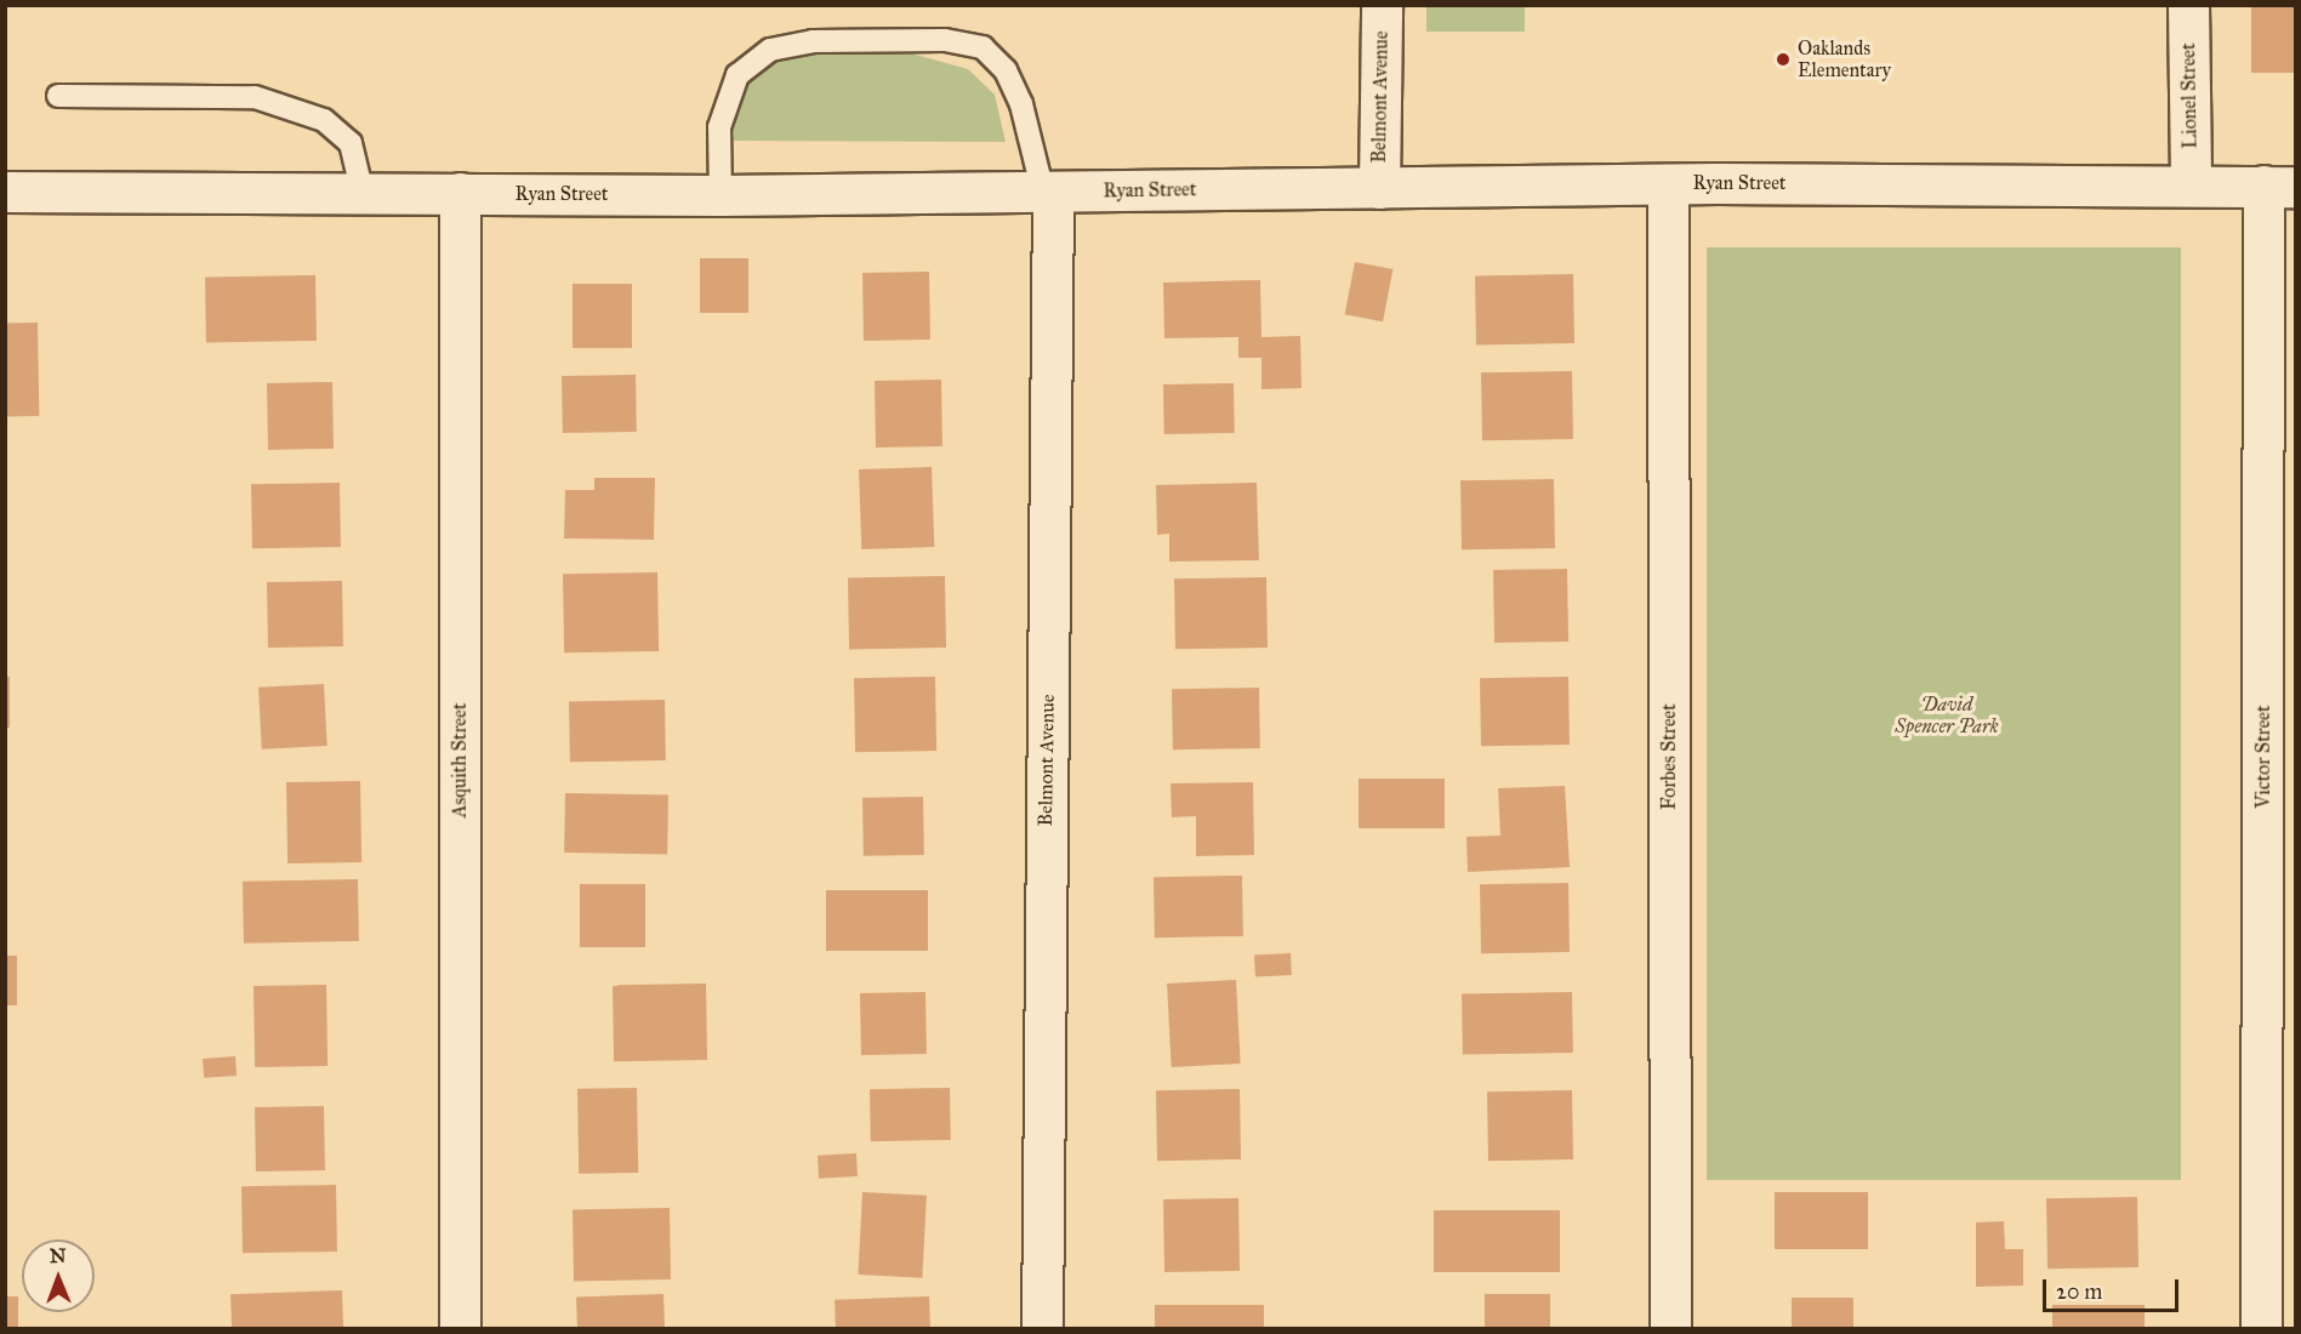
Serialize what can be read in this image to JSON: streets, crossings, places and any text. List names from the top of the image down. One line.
{"streets":{"street":["Lionel Street","Belmont Avenue","Ryan Street","Forbes Street","Victor Street","Asquith Street"]},"crossings":[["Lionel Street","Ryan Street"],["Belmont Avenue","Ryan Street"],["Ryan Street","Forbes Street"],["Ryan Street","Victor Street"],["Ryan Street","Asquith Street"]],"parks":["David Spencer Park"],"places":["Oaklands Elementary"],"scale_bar":"20 m","north":"top"}
